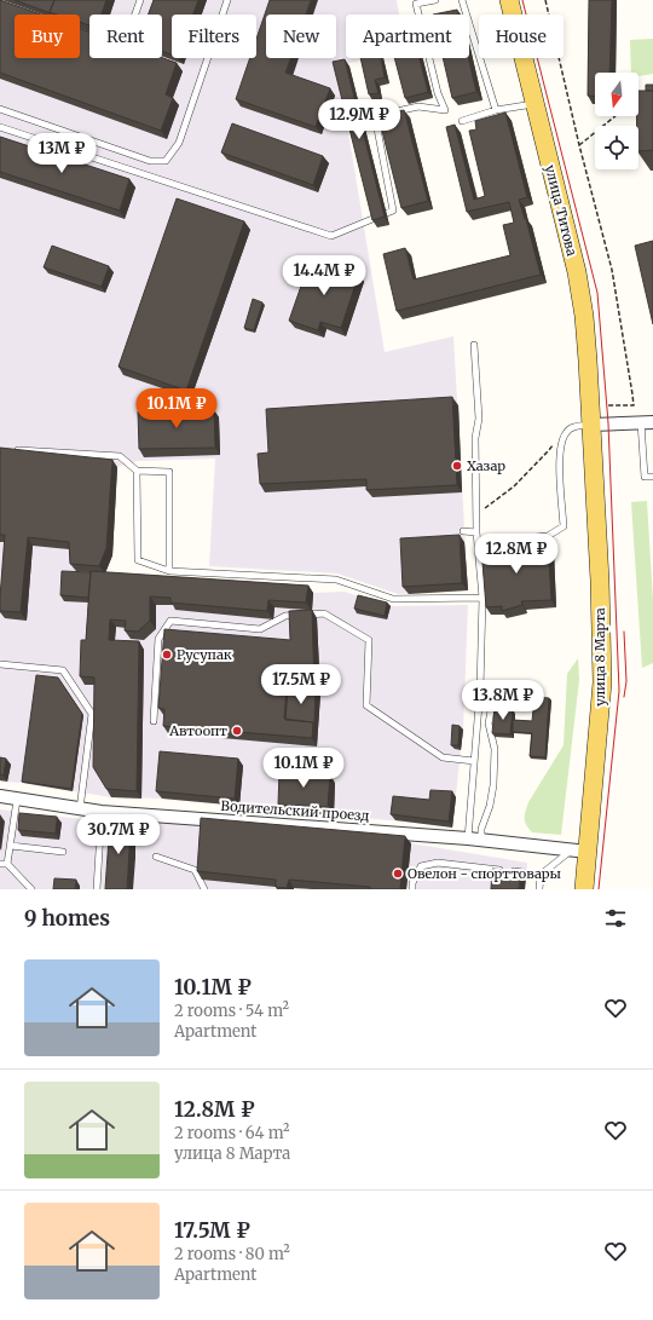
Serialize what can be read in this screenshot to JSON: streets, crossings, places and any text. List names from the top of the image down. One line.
{"streets":{"main road":["улица Титова","улица 8 Марта"],"street":["Водительский проезд"]},"crossings":[["улица Титова","улица 8 Марта"],["улица 8 Марта","Водительский проезд"]],"places":["Хазар","Русупак","Автоопт","Овелон - спорттовары"],"north":"bottom","page":{"chip":["Buy","Rent","Filters","New","Apartment","House"],"price":["12.9M ₽","13M ₽","14.4M ₽","10.1M ₽","12.8M ₽","17.5M ₽","13.8M ₽","10.1M ₽","30.7M ₽"],"heading":"9 homes","list":[{"name":"10.1M ₽","note":"2 rooms · 54 m² · Apartment"},{"name":"12.8M ₽","note":"2 rooms · 64 m² · улица 8 Марта"},{"name":"17.5M ₽","note":"2 rooms · 80 m² · Apartment"}]}}
